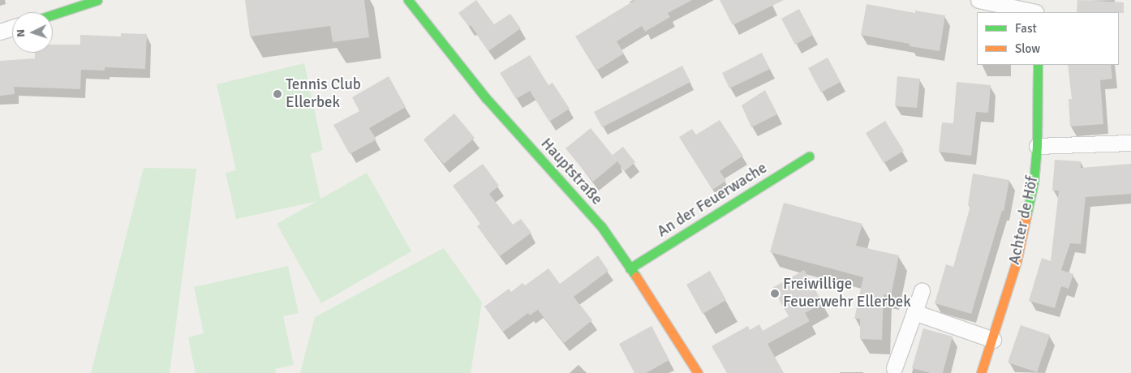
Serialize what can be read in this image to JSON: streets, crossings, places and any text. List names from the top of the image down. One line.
{"streets":{"street":["Hauptstraße","An der Feuerwache","Achter de Höf"]},"crossings":[["Hauptstraße","An der Feuerwache"]],"places":["Tennis Club Ellerbek","Freiwillige Feuerwehr Ellerbek"],"legend":["Fast","Slow"],"north":"left"}
